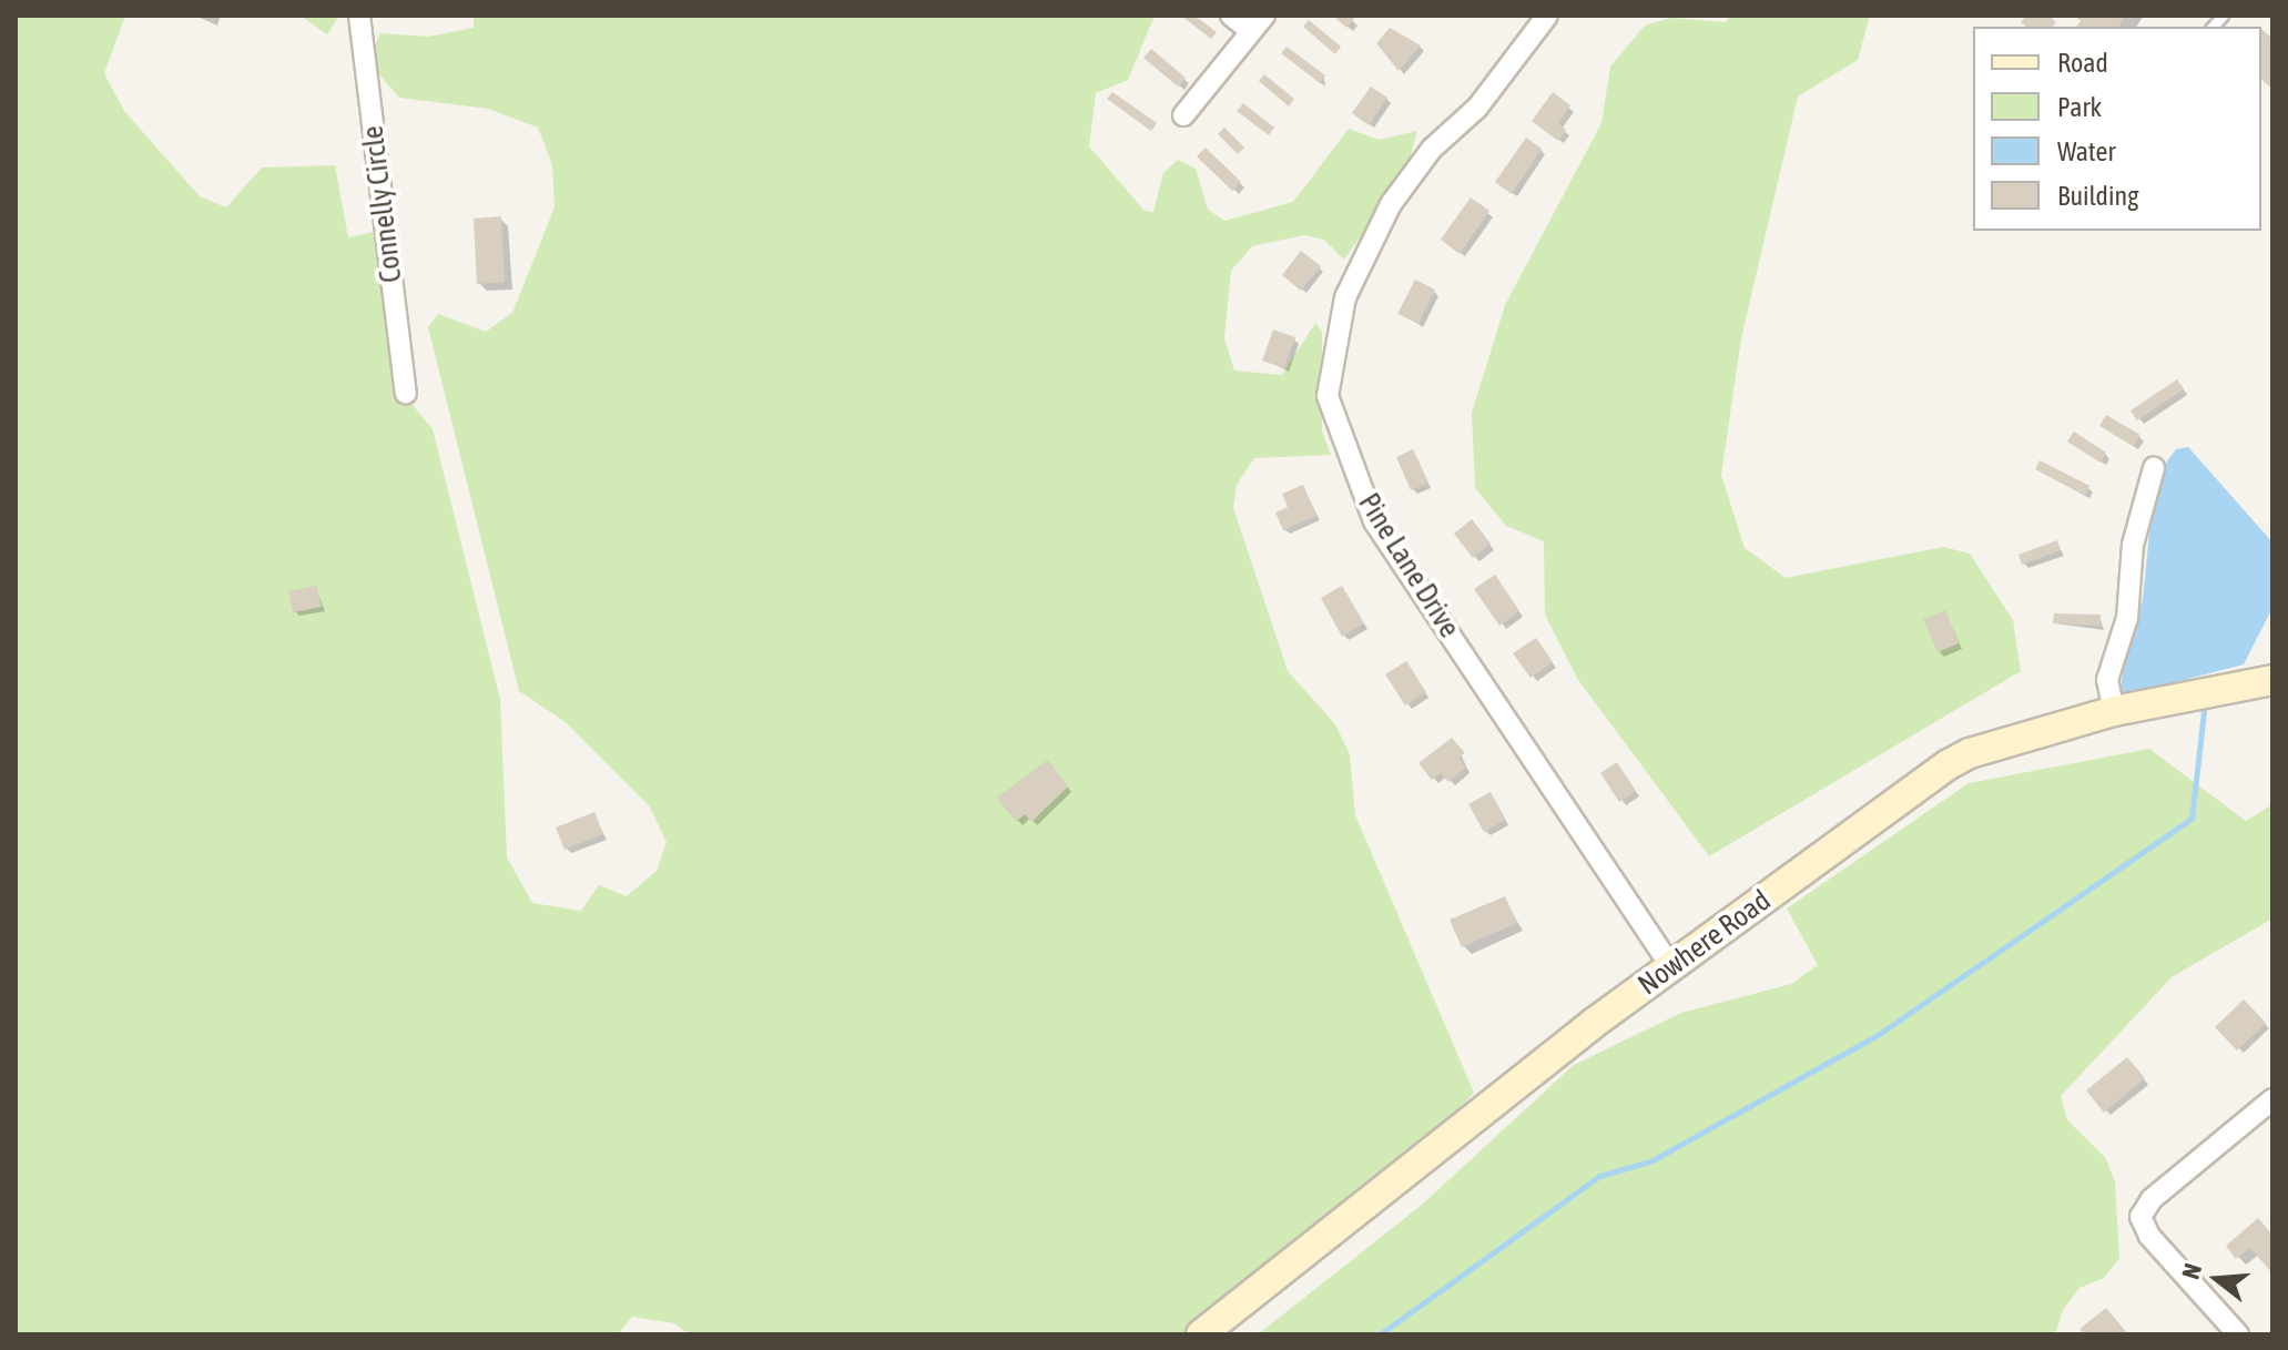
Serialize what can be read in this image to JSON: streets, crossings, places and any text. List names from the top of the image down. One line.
{"streets":{"street":["Connelly Circle","Pine Lane Drive","Nowhere Road"]},"crossings":[["Pine Lane Drive","Nowhere Road"]],"legend":["Road","Park","Water","Building"],"north":"left"}
